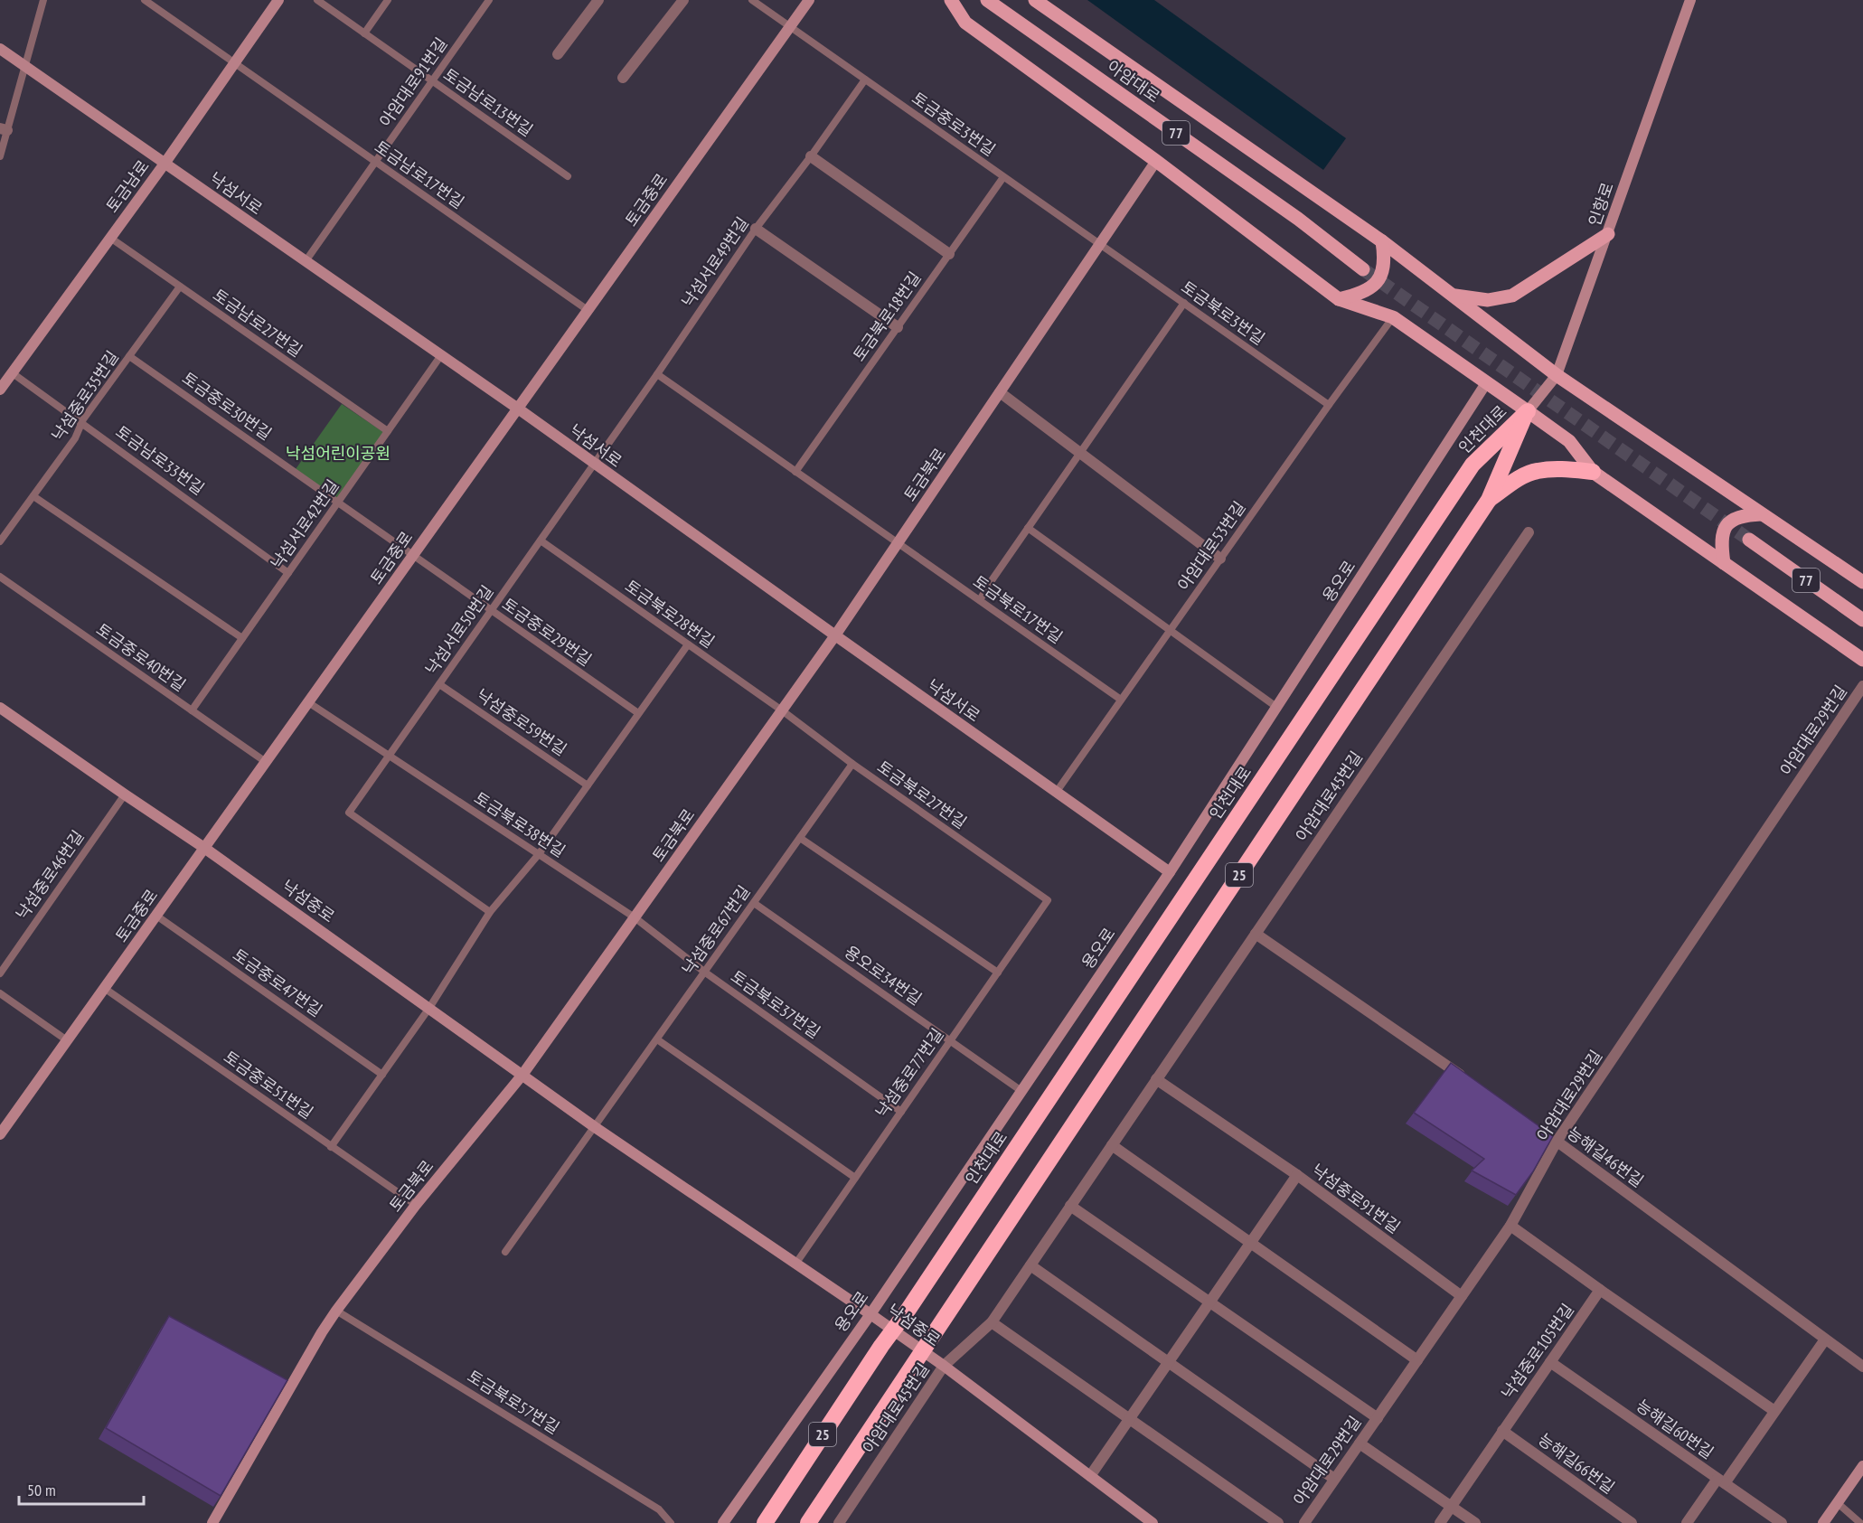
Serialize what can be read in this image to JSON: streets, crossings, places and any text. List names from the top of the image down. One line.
{"streets":{"highway":["인천대로","25"],"main road":["아암대로","77"],"street":["토금남로","낙섬서로","토금중로","인항로","토금북로","용오로","아암대로29번길","아암대로45번길","낙섬중로","능해길46번길","낙섬중로91번길","낙섬중로105번길","능해길60번길","능해길66번길"],"lane":["아암대로91번길","토금남로13번길","토금중로3번길","토금남로17번길","낙섬서로49번길","토금북로3번길","토금북로18번길","토금남로27번길","낙섬중로35번길","토금중로30번길","토금남로33번길","낙섬서로42번길","아암대로53번길","토금북로17번길","토금북로28번길","낙섬서로50번길","토금중로29번길","토금중로40번길","낙섬중로59번길","토금북로27번길","토금북로38번길","낙섬중로46번길","낙섬중로67번길","용오로34번길","토금중로47번길","토금북로37번길","낙섬중로77번길","토금중로51번길","토금북로57번길"]},"crossings":[["아암대로91번길","토금남로13번길"],["아암대로91번길","토금남로17번길"],["아암대로91번길","낙섬서로"],["토금중로3번길","토금중로"],["토금중로3번길","낙섬서로49번길"],["토금중로3번길","토금북로3번길"],["토금중로3번길","토금북로18번길"],["토금중로3번길","토금북로"],["토금남로17번길","토금남로"],["토금남로17번길","토금중로"],["토금남로","낙섬서로"],["토금남로","토금남로27번길"],["토금남로","토금남로33번길"],["낙섬서로","토금중로"],["낙섬서로","낙섬서로49번길"],["낙섬서로","토금북로"],["낙섬서로","낙섬서로42번길"],["낙섬서로","아암대로53번길"],["낙섬서로","용오로"],["낙섬서로","낙섬서로50번길"],["토금중로","토금중로30번길"],["토금중로","토금중로29번길"],["토금중로","토금중로40번길"],["토금중로","토금북로38번길"],["토금중로","낙섬중로"],["토금중로","토금중로47번길"],["토금중로","토금중로51번길"],["인항로","인천대로"],["낙섬서로49번길","낙섬서로50번길"],["토금북로3번길","토금북로"],["토금북로3번길","아암대로53번길"],["토금남로27번길","낙섬중로35번길"],["토금남로27번길","낙섬서로42번길"],["낙섬중로35번길","토금중로30번길"],["낙섬중로35번길","토금남로33번길"],["토금중로30번길","낙섬서로42번길"],["토금중로30번길","토금중로29번길"],["토금남로33번길","낙섬서로42번길"],["토금북로","토금북로17번길"],["토금북로","토금북로28번길"],["토금북로","토금북로27번길"],["토금북로","토금북로38번길"],["토금북로","낙섬중로"],["토금북로","토금북로37번길"],["토금북로","토금중로51번길"],["토금북로","토금북로57번길"],["낙섬서로42번길","토금중로40번길"],["아암대로53번길","토금북로17번길"],["용오로","낙섬중로"],["용오로","용오로34번길"],["토금북로28번길","낙섬서로50번길"],["토금북로28번길","토금북로27번길"],["낙섬서로50번길","토금중로29번길"],["낙섬서로50번길","낙섬중로59번길"],["낙섬서로50번길","토금북로38번길"],["아암대로29번길","능해길46번길"],["아암대로29번길","낙섬중로91번길"],["토금북로27번길","낙섬중로67번길"],["토금북로27번길","낙섬중로77번길"],["아암대로45번길","낙섬중로"],["토금북로38번길","토금북로37번길"],["낙섬중로46번길","낙섬중로"],["낙섬중로","낙섬중로67번길"],["낙섬중로","낙섬중로77번길"],["낙섬중로","낙섬중로91번길"],["낙섬중로67번길","용오로34번길"],["낙섬중로67번길","토금북로37번길"],["용오로34번길","낙섬중로77번길"],["토금북로37번길","낙섬중로77번길"],["낙섬중로105번길","능해길60번길"],["낙섬중로105번길","능해길66번길"]],"parks":["낙섬어린이공원"],"scale_bar":"50 m"}
